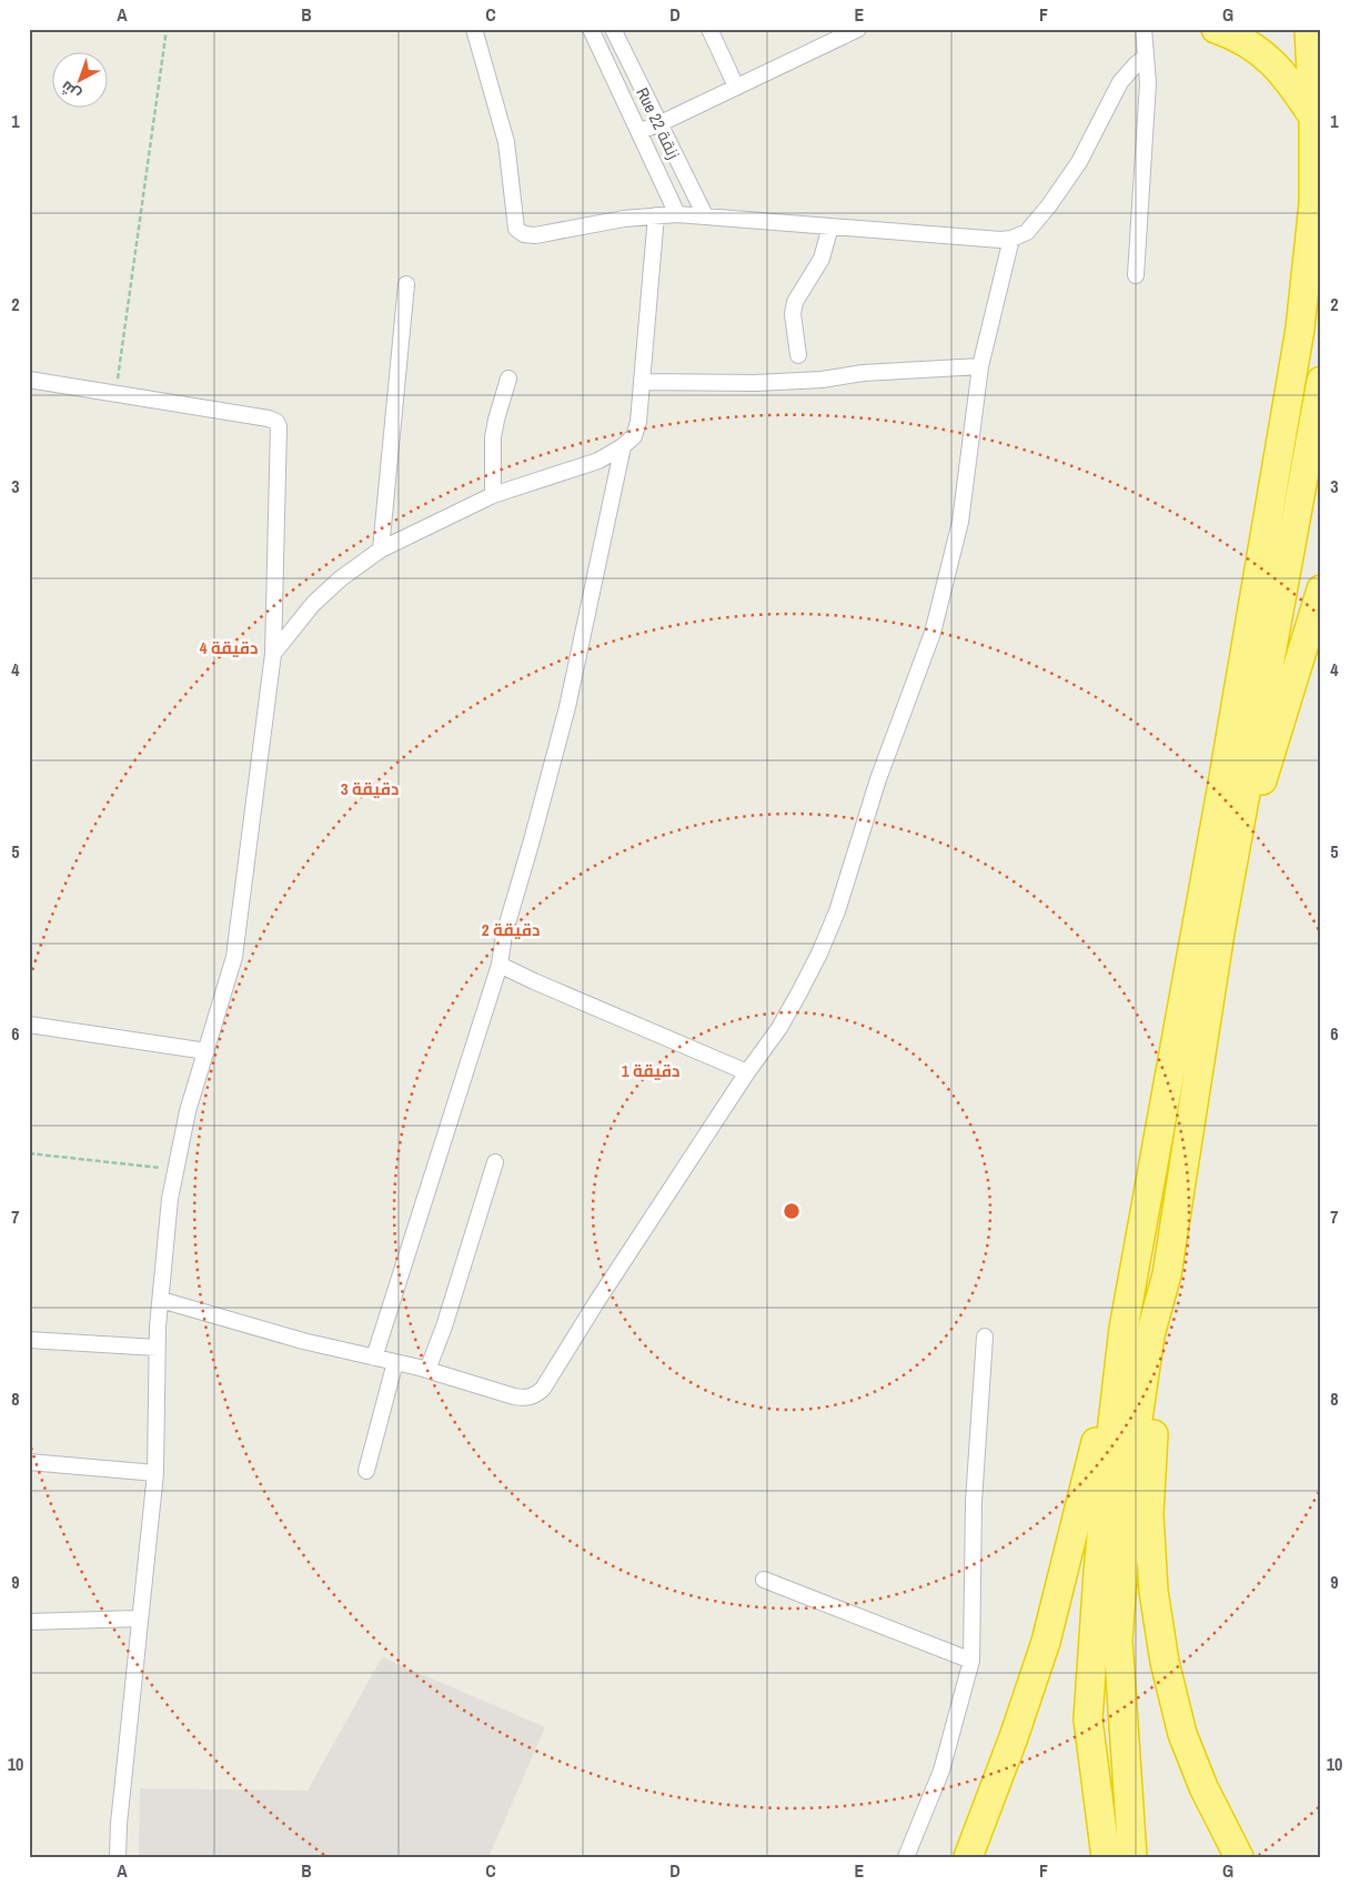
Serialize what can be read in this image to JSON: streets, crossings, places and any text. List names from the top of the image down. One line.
{"streets":{"street":["Rue 22 زنقة"]},"north":"bottom left","grid":{"columns":["A","B","C","D","E","F","G"],"rows":["1","2","3","4","5","6","7","8","9","10"]},"rings":["4 دقيقة","3 دقيقة","2 دقيقة","1 دقيقة"]}
